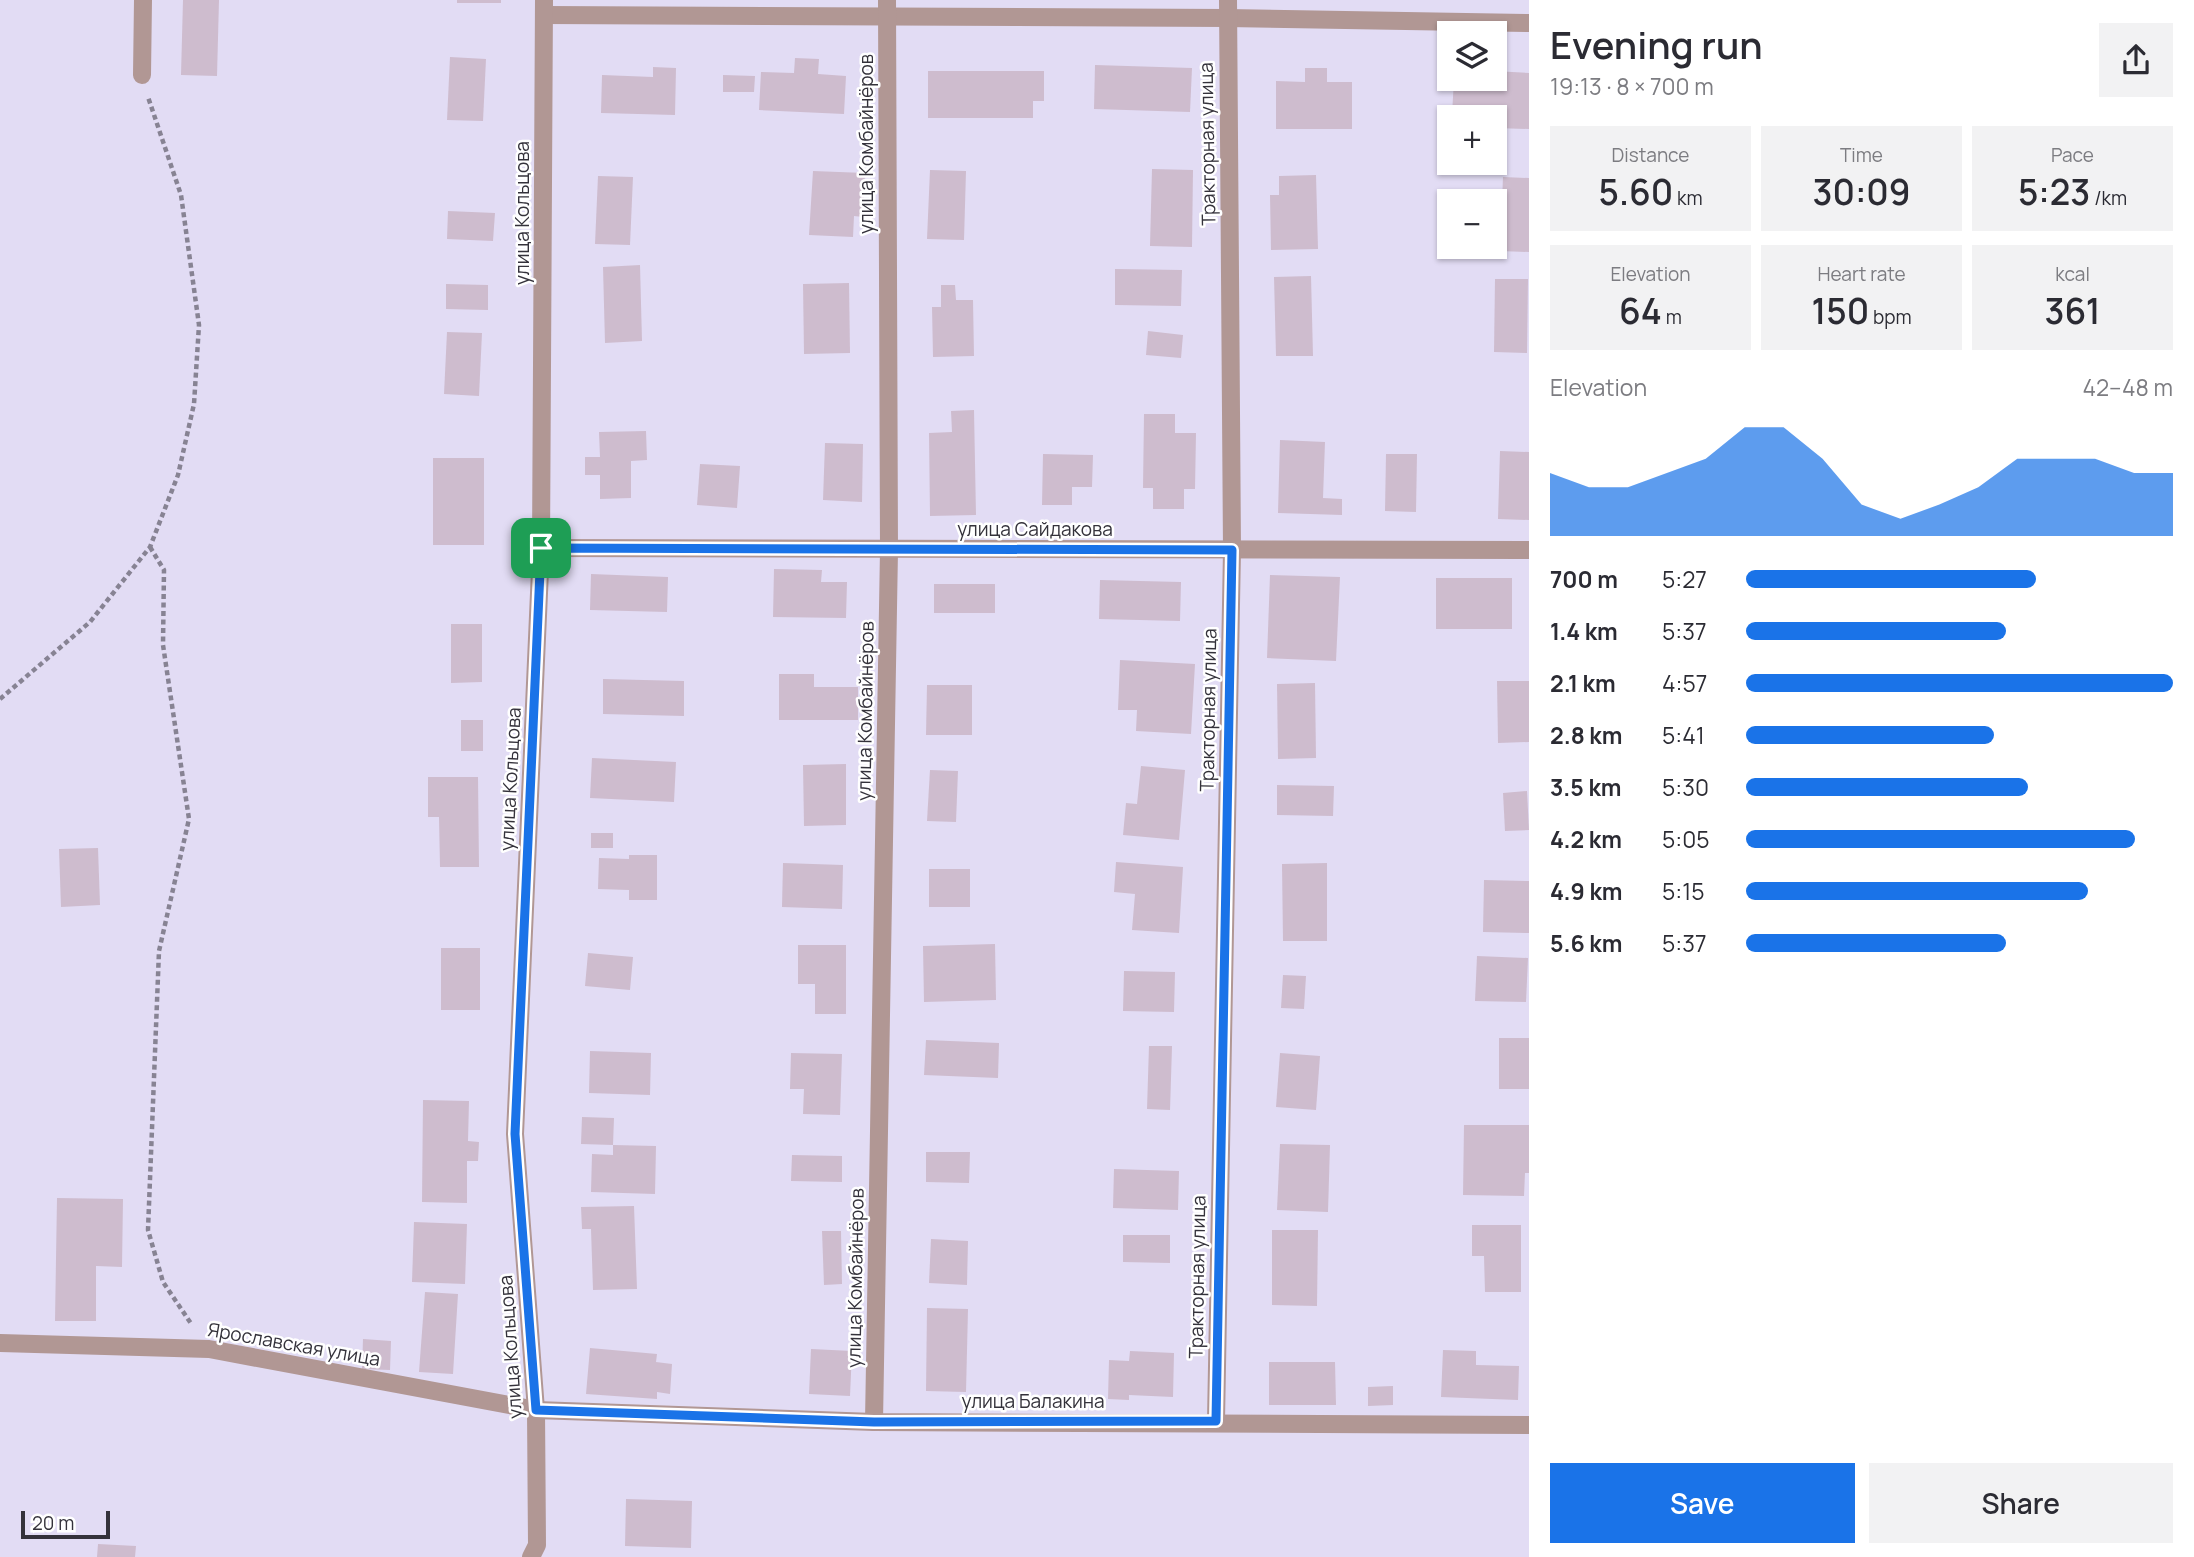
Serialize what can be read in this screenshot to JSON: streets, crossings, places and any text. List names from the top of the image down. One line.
{"streets":{"street":["улица Комбайнёров","Тракторная улица","улица Кольцова","улица Сайдакова","Ярославская улица","улица Балакина"]},"crossings":[["улица Комбайнёров","улица Сайдакова"],["улица Комбайнёров","улица Балакина"],["Тракторная улица","улица Сайдакова"],["Тракторная улица","улица Балакина"],["улица Кольцова","улица Сайдакова"],["улица Кольцова","Ярославская улица"],["улица Кольцова","улица Балакина"],["Ярославская улица","улица Балакина"]],"scale_bar":"20 m","page":{"heading":["Evening run","19:13 · 8 × 700 m"],"map_buttons":["+","−"],"stats":[["Distance","5.60 km"],["Time","30:09"],["Pace","5:23 /km"],["Elevation","64 m"],["Heart rate","150 bpm"],["kcal","361"]],"chart":["Elevation","42–48 m"],"list":[{"name":"700 m","note":"5:27"},{"name":"1.4 km","note":"5:37"},{"name":"2.1 km","note":"4:57"},{"name":"2.8 km","note":"5:41"},{"name":"3.5 km","note":"5:30"},{"name":"4.2 km","note":"5:05"},{"name":"4.9 km","note":"5:15"},{"name":"5.6 km","note":"5:37"}],"buttons":["Save","Share"],"scale":"20 m"}}
